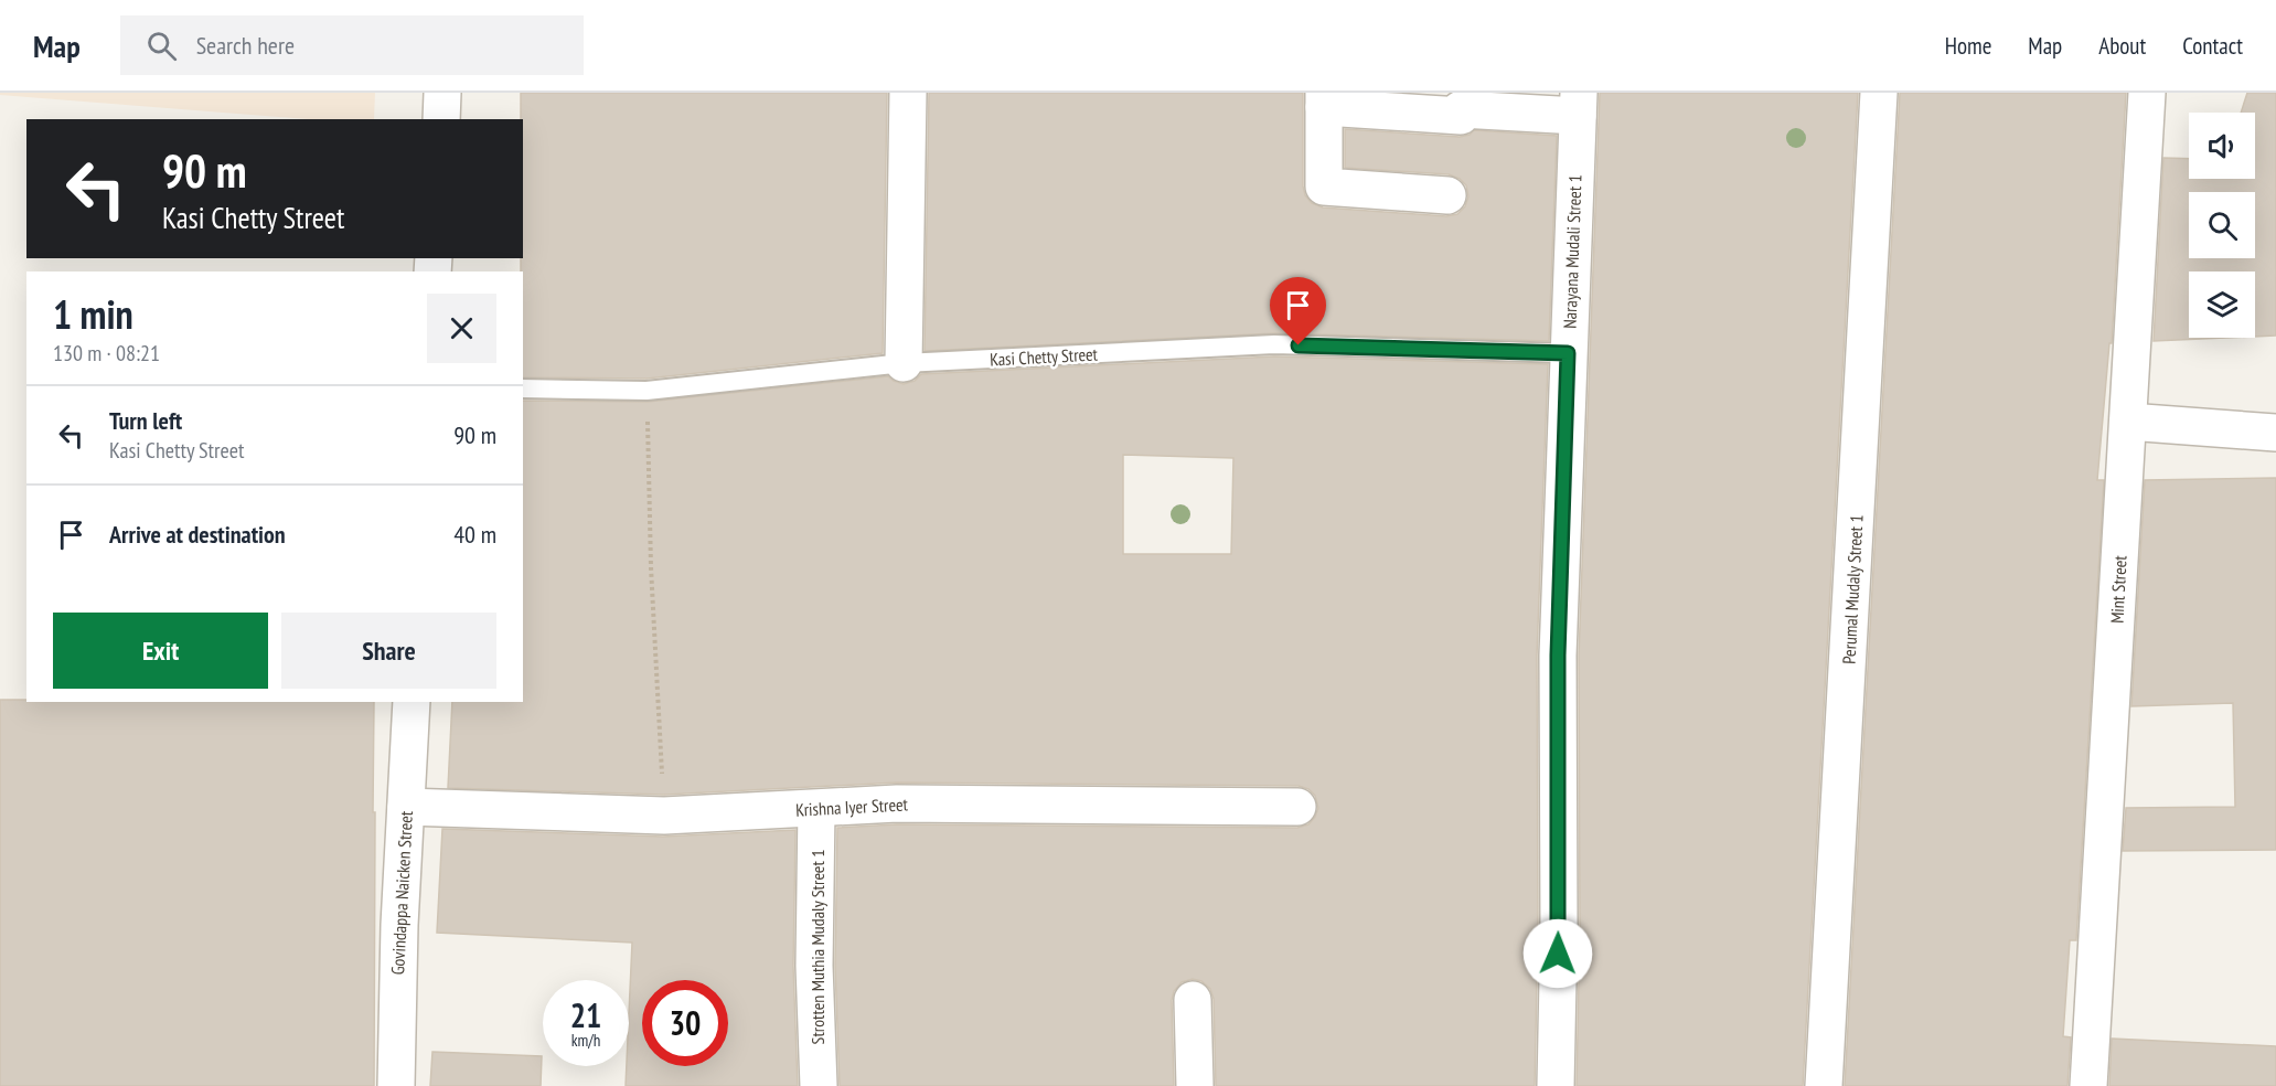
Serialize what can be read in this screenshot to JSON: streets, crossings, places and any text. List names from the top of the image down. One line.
{"streets":{"street":["Narayana Mudali Street 1","Perumal Mudaly Street 1","Mint Street","Krishna Iyer Street","Govindappa Naicken Street","Strotten Muthia Mudaly Street 1"],"lane":["Kasi Chetty Street"]},"crossings":[["Narayana Mudali Street 1","Kasi Chetty Street"],["Krishna Iyer Street","Govindappa Naicken Street"],["Krishna Iyer Street","Strotten Muthia Mudaly Street 1"]],"page":{"header":"Map","search":"Search here","nav":["Home","Map","About","Contact"],"turn":["90 m","Kasi Chetty Street"],"heading":["1 min","130 m · 08:21"],"list":[{"name":"Turn left","note":"Kasi Chetty Street","value":"90 m"},{"name":"Arrive at destination","value":"40 m"}],"buttons":["Exit","Share"],"speed":"21 km/h","limit":"30"}}
